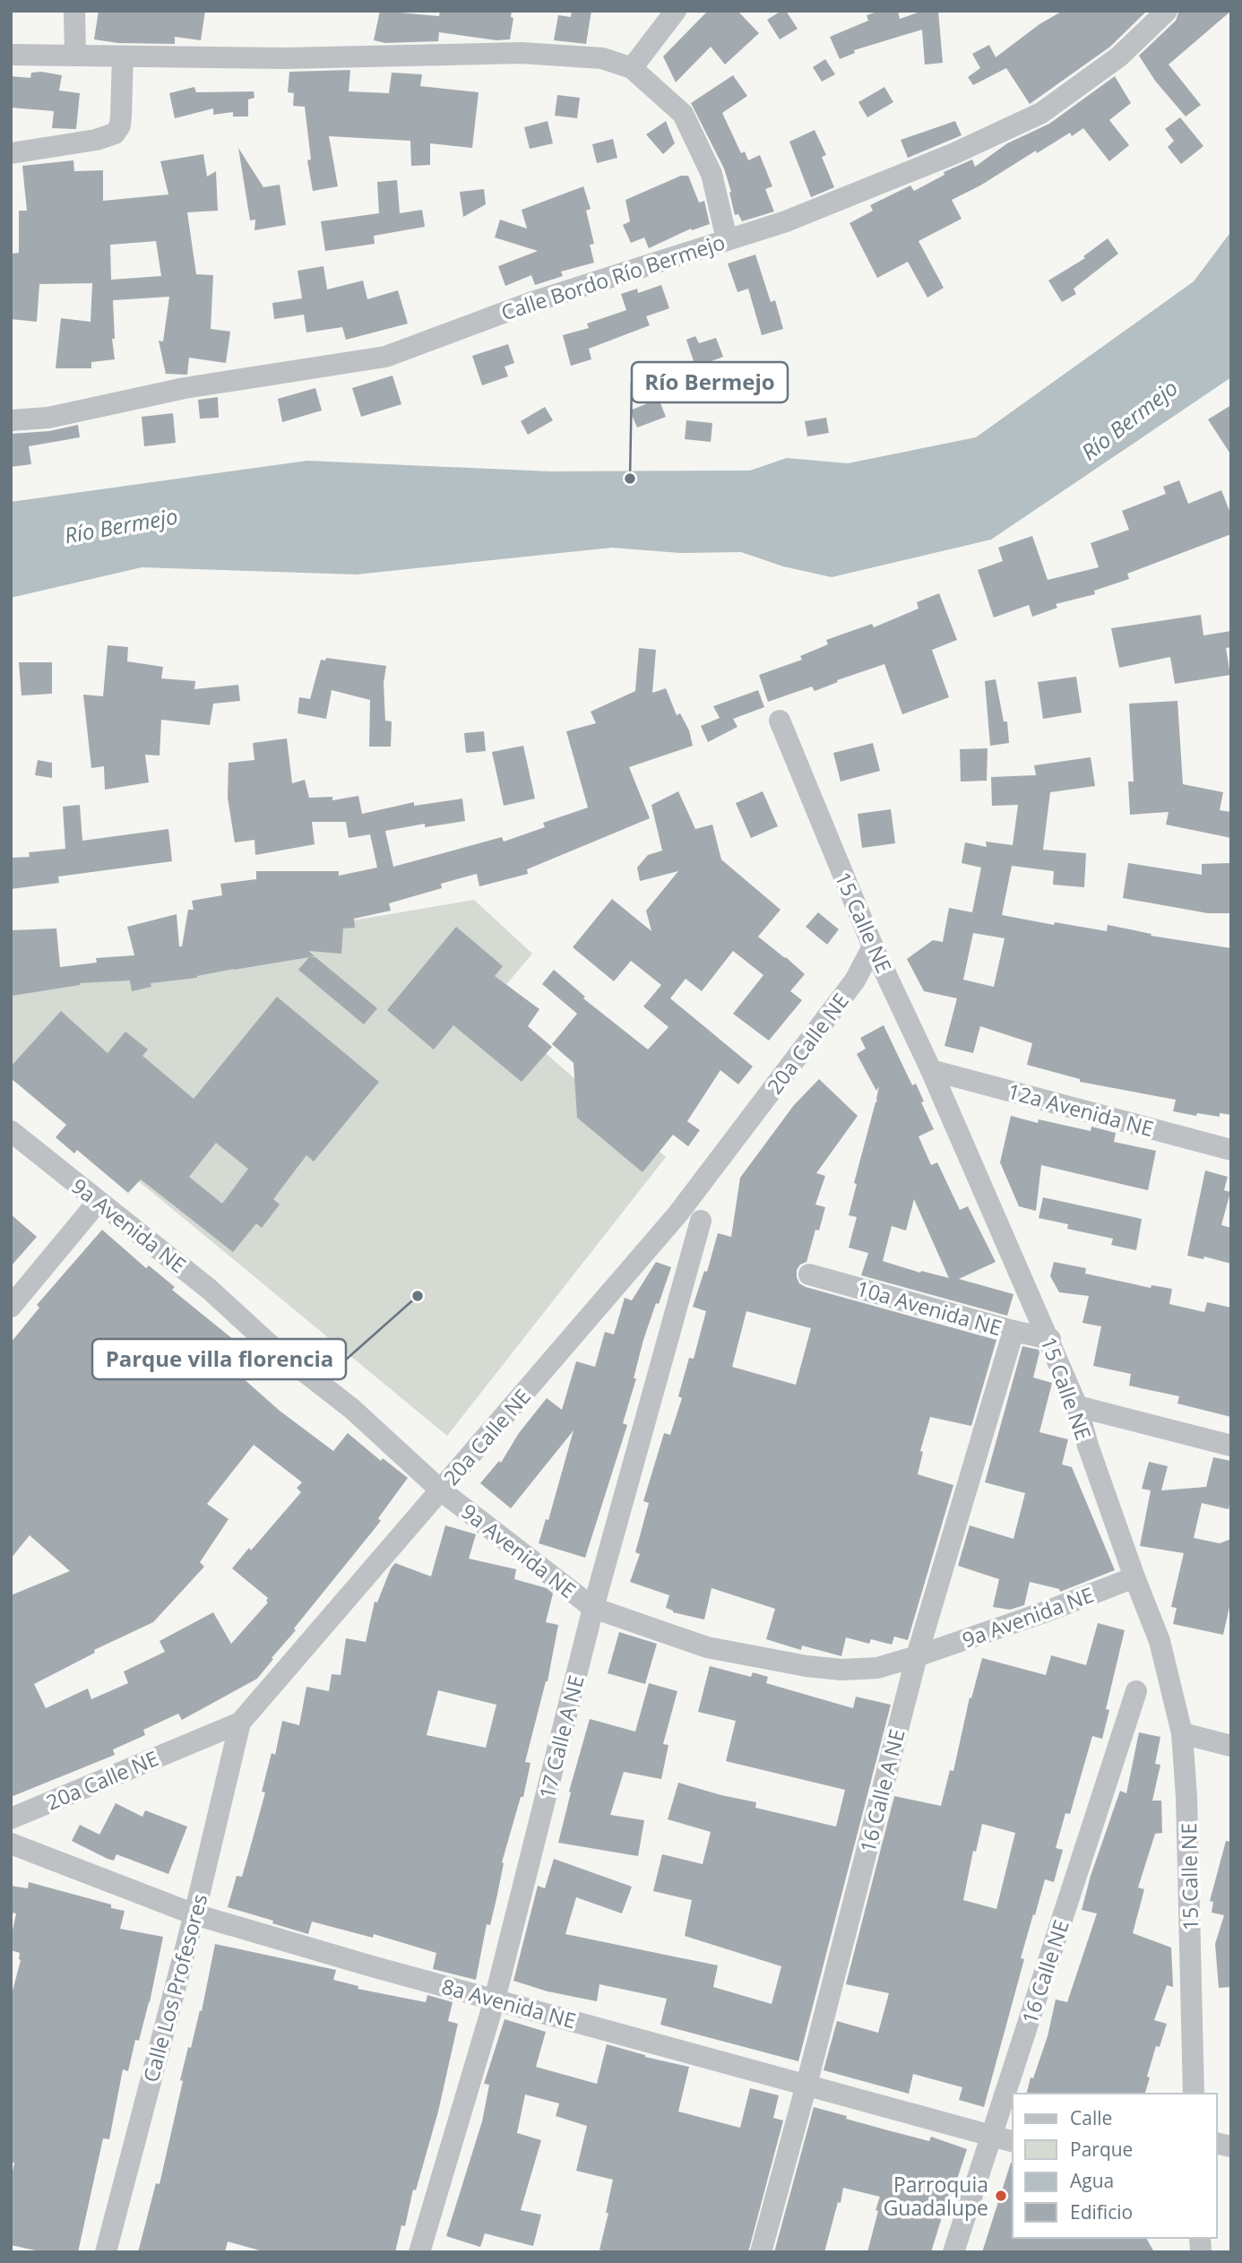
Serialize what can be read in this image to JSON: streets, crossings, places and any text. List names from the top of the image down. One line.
{"streets":{"street":["Calle Bordo Río Bermejo","15 Calle NE","20a Calle NE","12a Avenida NE","9a Avenida NE","10a Avenida NE","17 Calle A NE","16 Calle A NE","16 Calle NE","Calle Los Profesores","8a Avenida NE"]},"crossings":[["15 Calle NE","20a Calle NE"],["15 Calle NE","12a Avenida NE"],["15 Calle NE","9a Avenida NE"],["15 Calle NE","10a Avenida NE"],["20a Calle NE","9a Avenida NE"],["20a Calle NE","Calle Los Profesores"],["9a Avenida NE","17 Calle A NE"],["9a Avenida NE","16 Calle A NE"],["10a Avenida NE","16 Calle A NE"],["17 Calle A NE","8a Avenida NE"],["16 Calle A NE","8a Avenida NE"],["16 Calle NE","8a Avenida NE"],["Calle Los Profesores","8a Avenida NE"]],"water":["Río Bermejo"],"places":["Río Bermejo","Parque villa florencia","Parroquia Guadalupe"],"legend":["Calle","Parque","Agua","Edificio"]}
